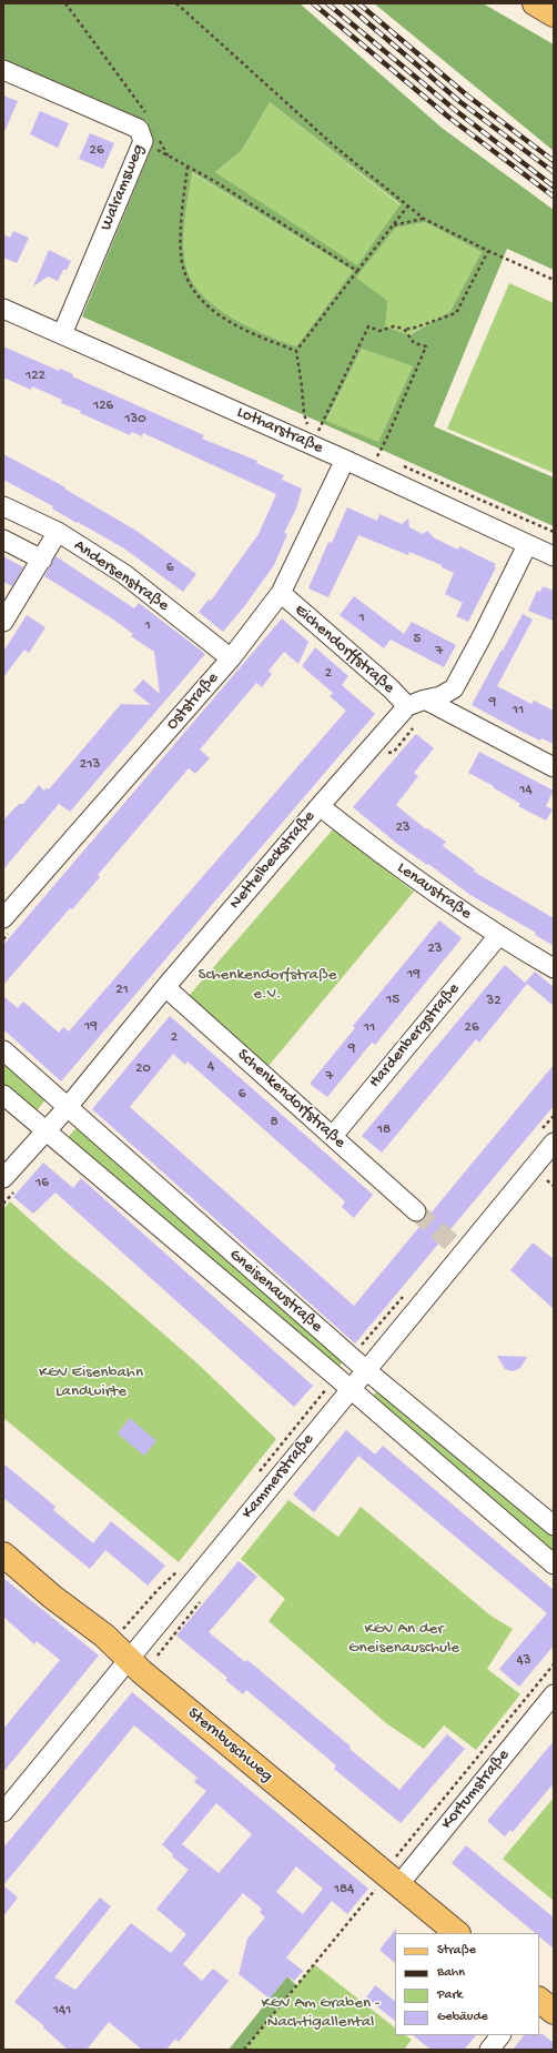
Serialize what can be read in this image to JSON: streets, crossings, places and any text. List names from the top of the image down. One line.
{"streets":{"main road":["Sternbuschweg"],"street":["Walramsweg","Lotharstraße","Andersenstraße","Eichendorffstraße","Oststraße","Nettelbeckstraße","Lenaustraße","Hardenbergstraße","Schenkendorfstraße","Gneisenaustraße","Kammerstraße","Kortumstraße"]},"crossings":[["Walramsweg","Lotharstraße"],["Lotharstraße","Oststraße"],["Lotharstraße","Nettelbeckstraße"],["Andersenstraße","Oststraße"],["Eichendorffstraße","Oststraße"],["Eichendorffstraße","Nettelbeckstraße"],["Nettelbeckstraße","Lenaustraße"],["Nettelbeckstraße","Schenkendorfstraße"],["Nettelbeckstraße","Gneisenaustraße"],["Lenaustraße","Hardenbergstraße"],["Hardenbergstraße","Schenkendorfstraße"],["Gneisenaustraße","Kammerstraße"],["Kammerstraße","Sternbuschweg"],["Sternbuschweg","Kortumstraße"]],"parks":["Schenkendorfstraße e.V.","KGV Eisenbahn Landwirte","KGV An der Gneisenauschule","KGV Am Graben - Nachtigallental"],"house_numbers":["26","122","126","130","6","1","1","5","7","2","9","11","213","14","23","23","19","21","15","32","19","11","26","2","9","4","20","7","6","8","18","16","43","184","141"],"legend":["Straße","Bahn","Park","Gebäude"]}
